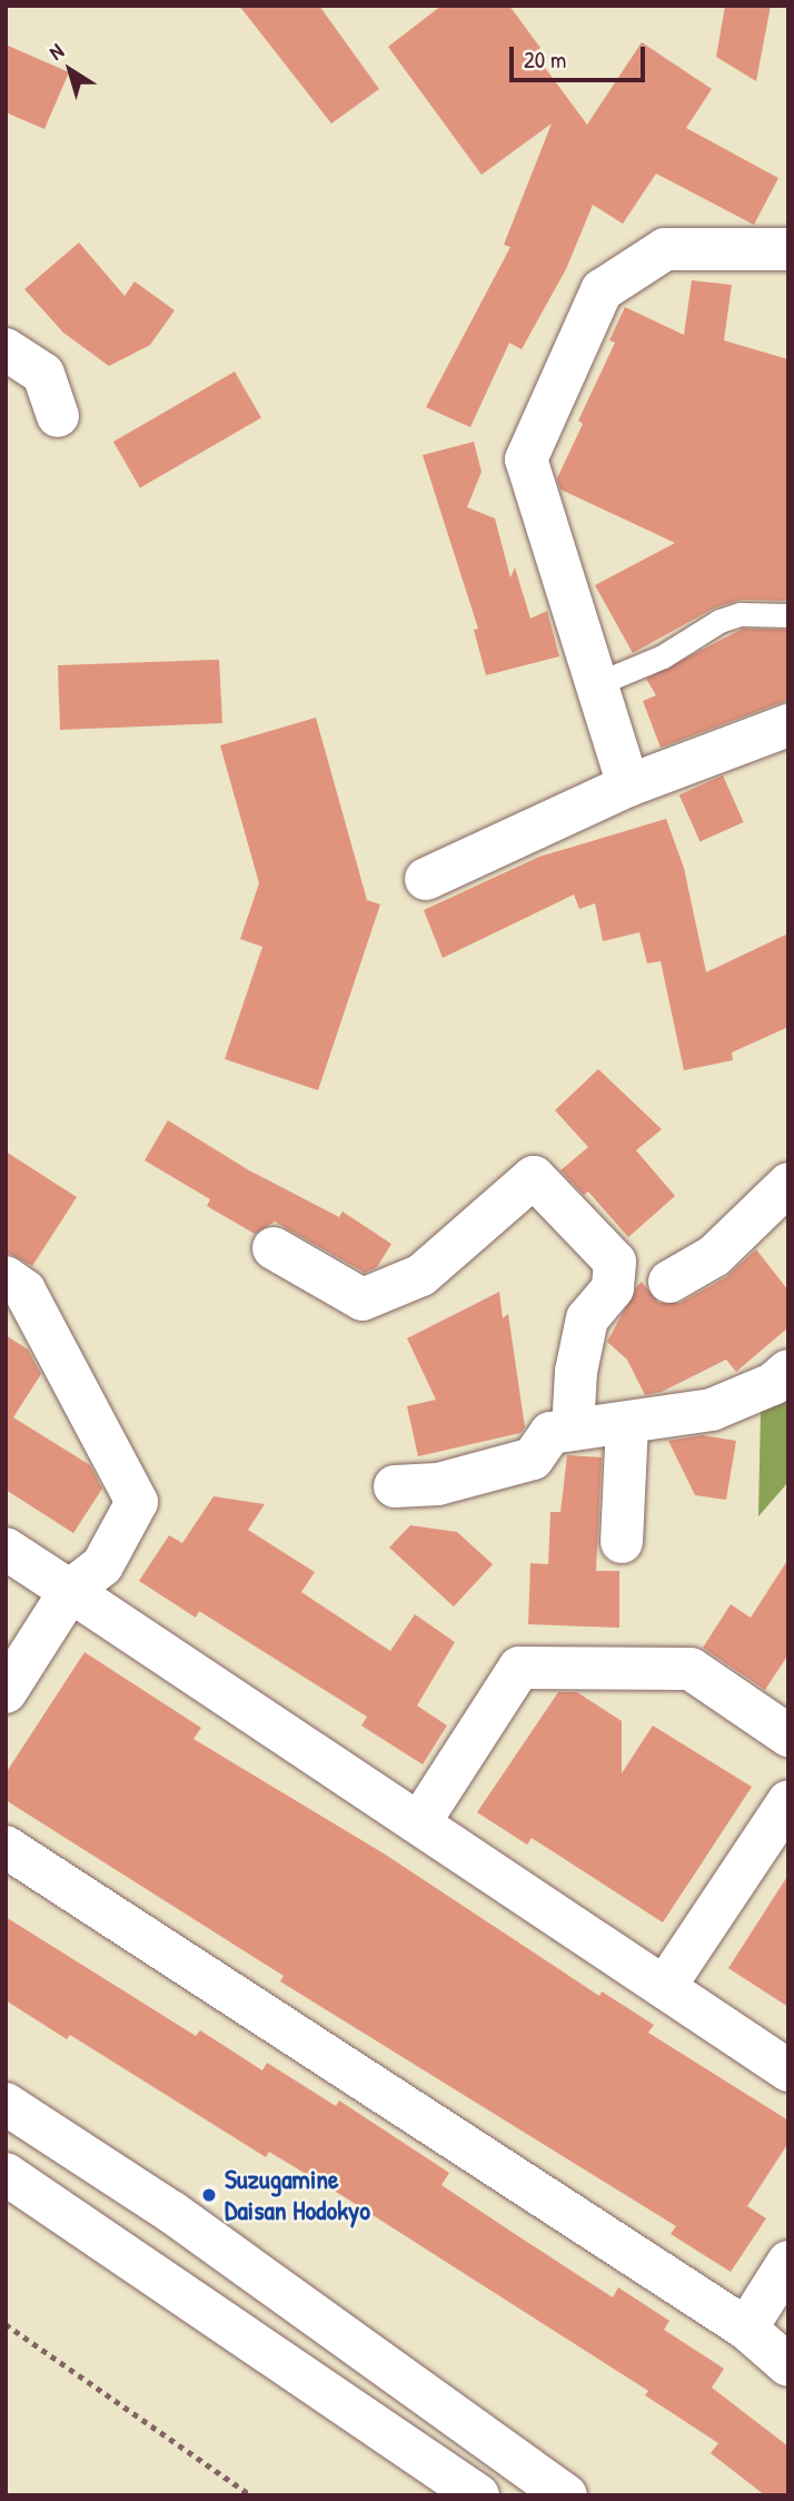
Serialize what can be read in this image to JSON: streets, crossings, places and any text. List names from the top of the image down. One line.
{"places":["Suzugamine Daisan Hodokyo"],"scale_bar":"20 m","north":"top left"}
